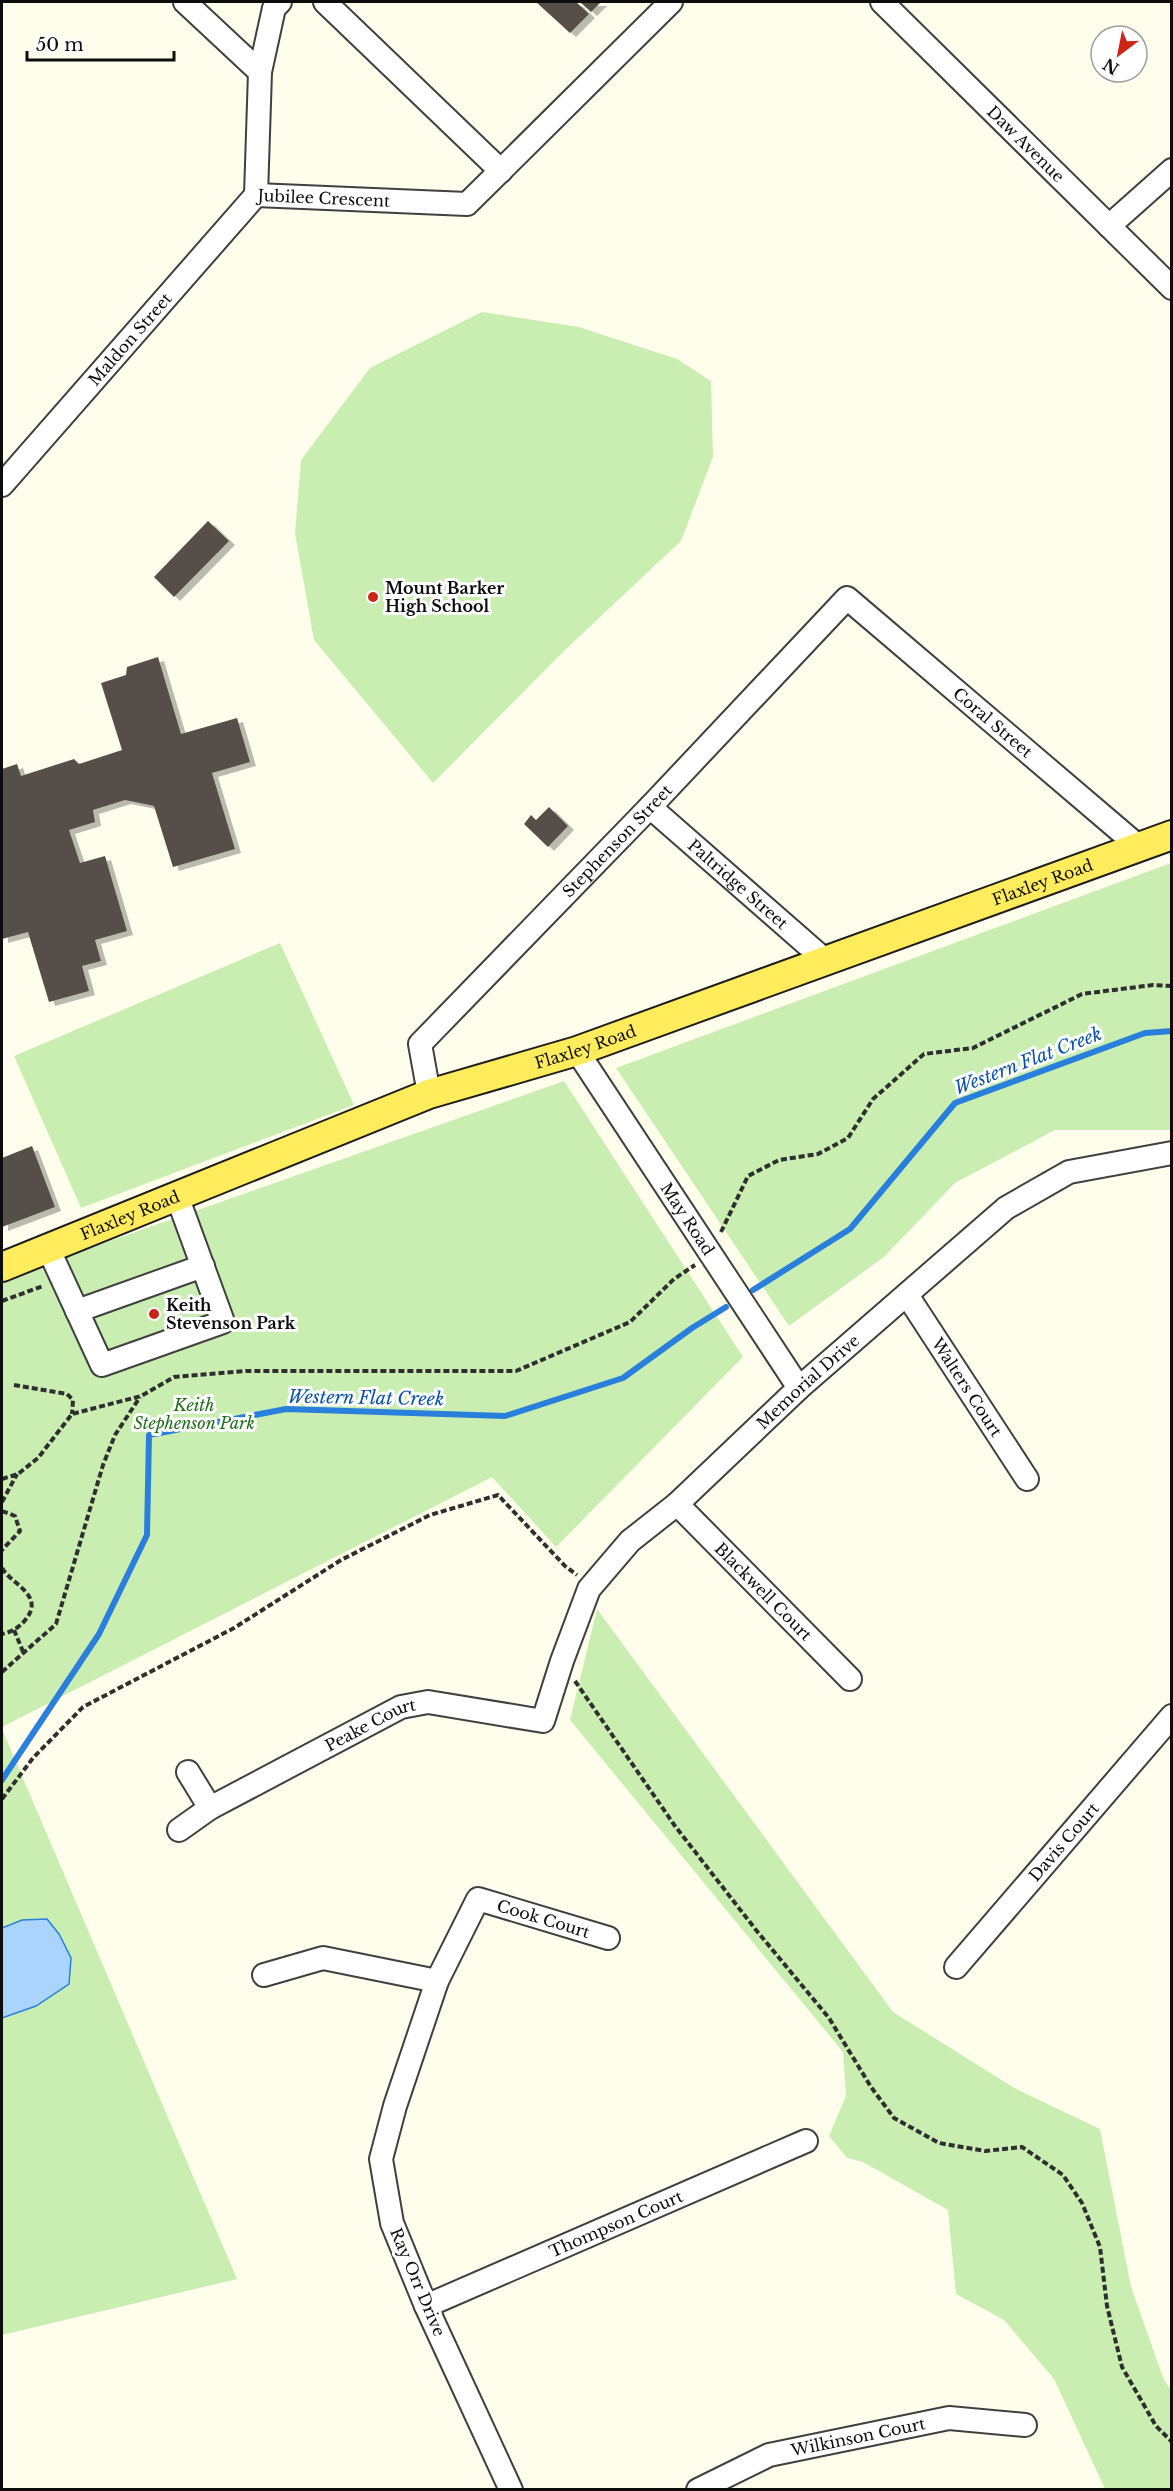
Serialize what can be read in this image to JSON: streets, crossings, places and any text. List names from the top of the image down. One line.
{"streets":{"main road":["Flaxley Road"],"street":["Daw Avenue","Jubilee Crescent","Maldon Street","Coral Street","Stephenson Street","Paltridge Street","May Road","Memorial Drive","Walters Court","Blackwell Court","Peake Court","Davis Court","Cook Court","Thompson Court","Ray Orr Drive","Wilkinson Court"]},"crossings":[["Jubilee Crescent","Maldon Street"],["Coral Street","Stephenson Street"],["Coral Street","Flaxley Road"],["Stephenson Street","Flaxley Road"],["Stephenson Street","Paltridge Street"],["Flaxley Road","Paltridge Street"],["Flaxley Road","May Road"],["May Road","Memorial Drive"],["Memorial Drive","Walters Court"],["Memorial Drive","Blackwell Court"],["Memorial Drive","Peake Court"],["Cook Court","Ray Orr Drive"],["Thompson Court","Ray Orr Drive"]],"water":["Western Flat Creek"],"parks":["Keith Stephenson Park"],"places":["Mount Barker High School","Keith Stevenson Park"],"scale_bar":"50 m","north":"bottom left"}
